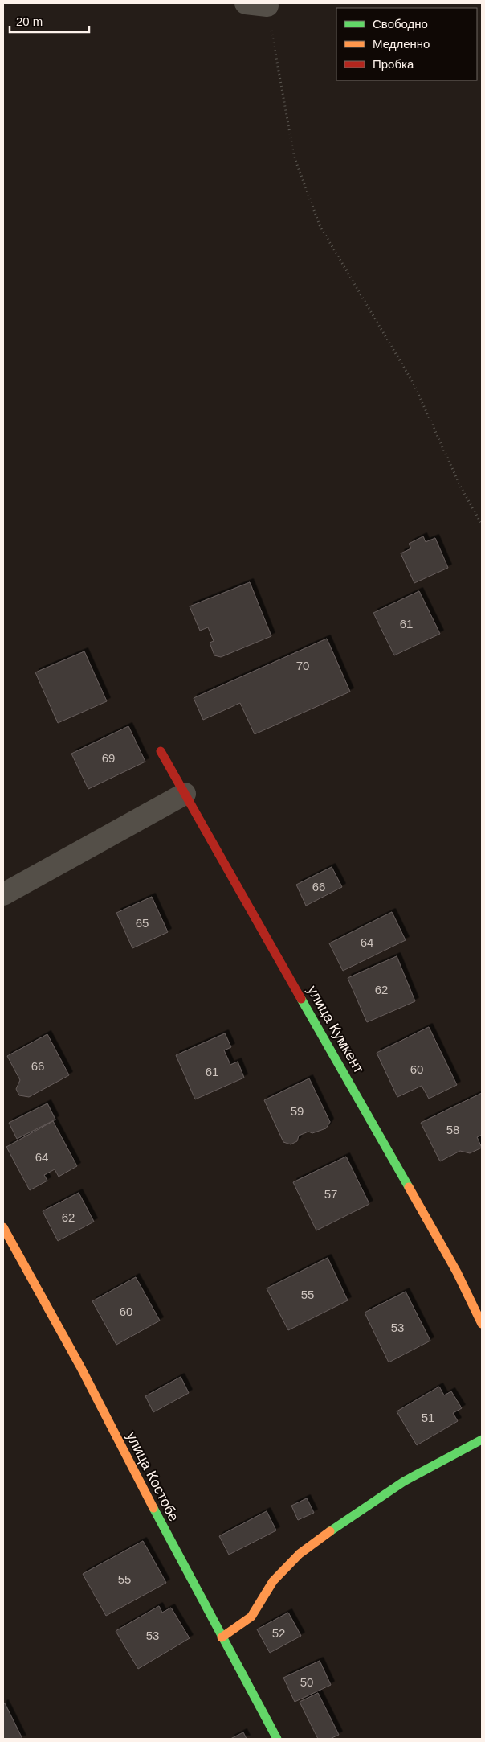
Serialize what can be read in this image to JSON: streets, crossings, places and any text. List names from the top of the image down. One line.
{"streets":{"street":["улица Кумкент","улица Костобе"]},"house_numbers":["61","70","69","66","65","64","62","66","60","61","59","58","64","57","62","55","60","53","51","55","52","53","50"],"legend":["Свободно","Медленно","Пробка"],"scale_bar":"20 m"}
